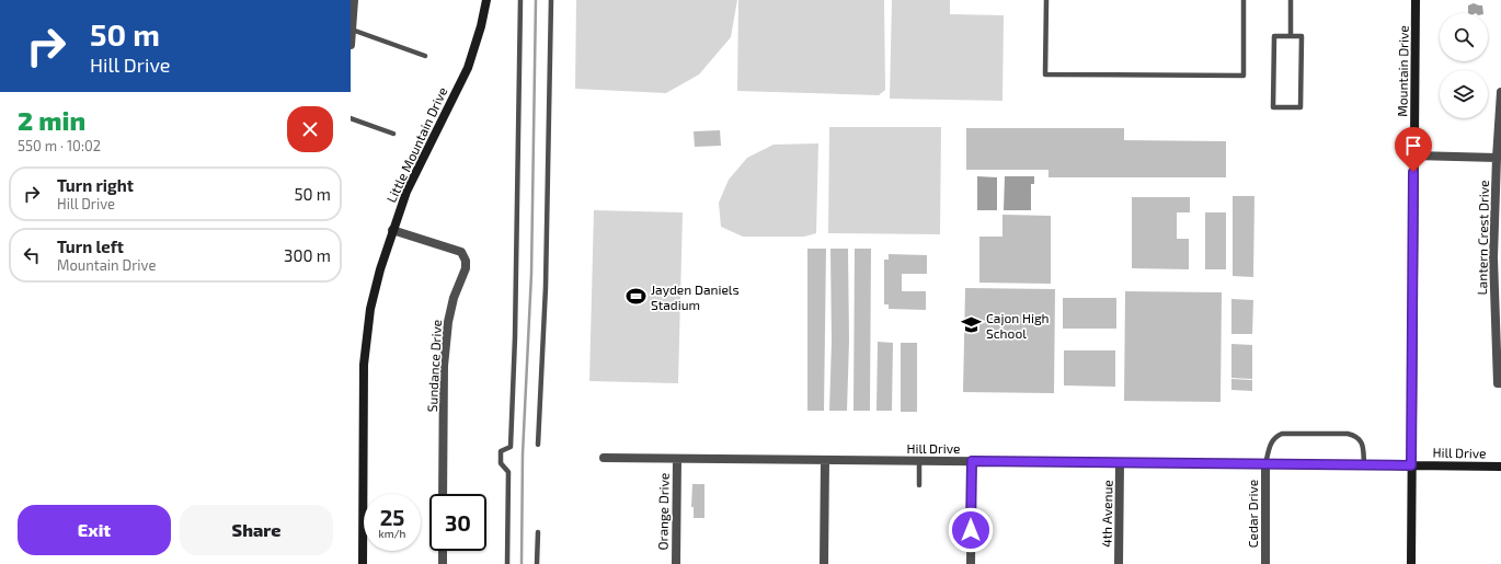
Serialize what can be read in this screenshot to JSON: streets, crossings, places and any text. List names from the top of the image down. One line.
{"streets":{"street":["Mountain Drive","Little Mountain Drive","Lantern Crest Drive","Sundance Drive","Hill Drive","Orange Drive","4th Avenue","Cedar Drive"]},"crossings":[["Mountain Drive","Hill Drive"],["Little Mountain Drive","Sundance Drive"],["Hill Drive","Orange Drive"],["Hill Drive","4th Avenue"],["Hill Drive","Cedar Drive"]],"places":{"sports":["Jayden Daniels Stadium"],"school or university":["Cajon High School"]},"page":{"turn":["50 m","Hill Drive"],"heading":["2 min","550 m · 10:02"],"list":[{"name":"Turn right","note":"Hill Drive","value":"50 m"},{"name":"Turn left","note":"Mountain Drive","value":"300 m"}],"speed":"25 km/h","limit":"30","buttons":["Exit","Share"]}}
